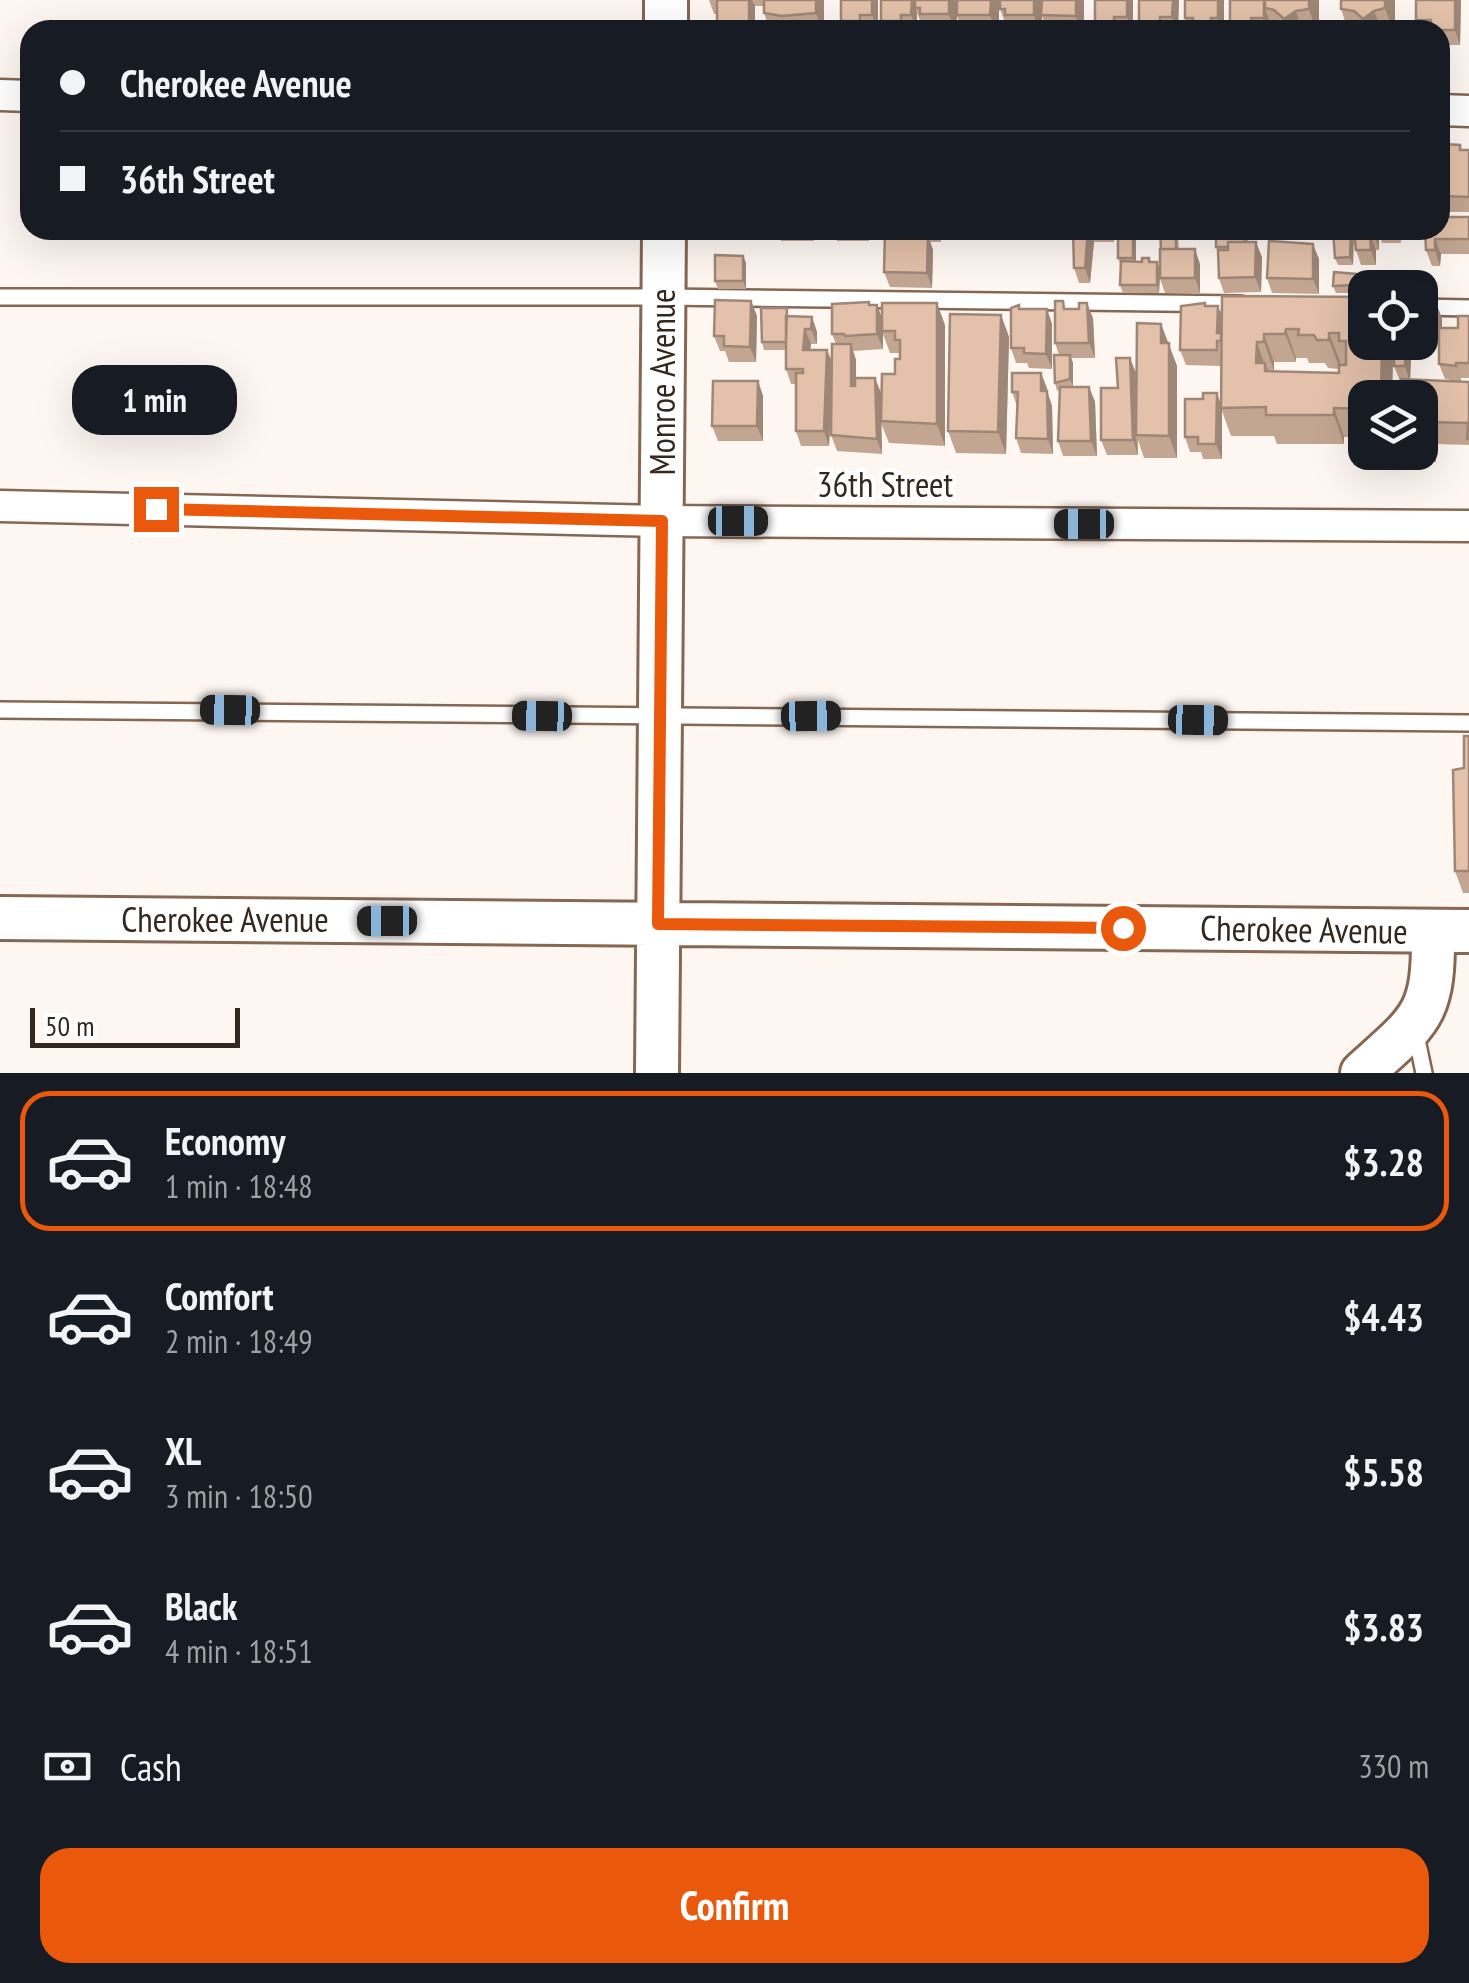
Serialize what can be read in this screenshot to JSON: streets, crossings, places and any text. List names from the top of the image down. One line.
{"streets":{"street":["Monroe Avenue","36th Street","Cherokee Avenue"]},"crossings":[["Monroe Avenue","36th Street"],["Monroe Avenue","Cherokee Avenue"]],"scale_bar":"50 m","page":{"banner":["Cherokee Avenue","36th Street"],"bubble":"1 min","scale":"50 m","list":[{"name":"Economy","note":"1 min · 18:48","value":"$3.28"},{"name":"Comfort","note":"2 min · 18:49","value":"$4.43"},{"name":"XL","note":"3 min · 18:50","value":"$5.58"},{"name":"Black","note":"4 min · 18:51","value":"$3.83"}],"pay":["Cash","330 m"],"buttons":"Confirm"}}
